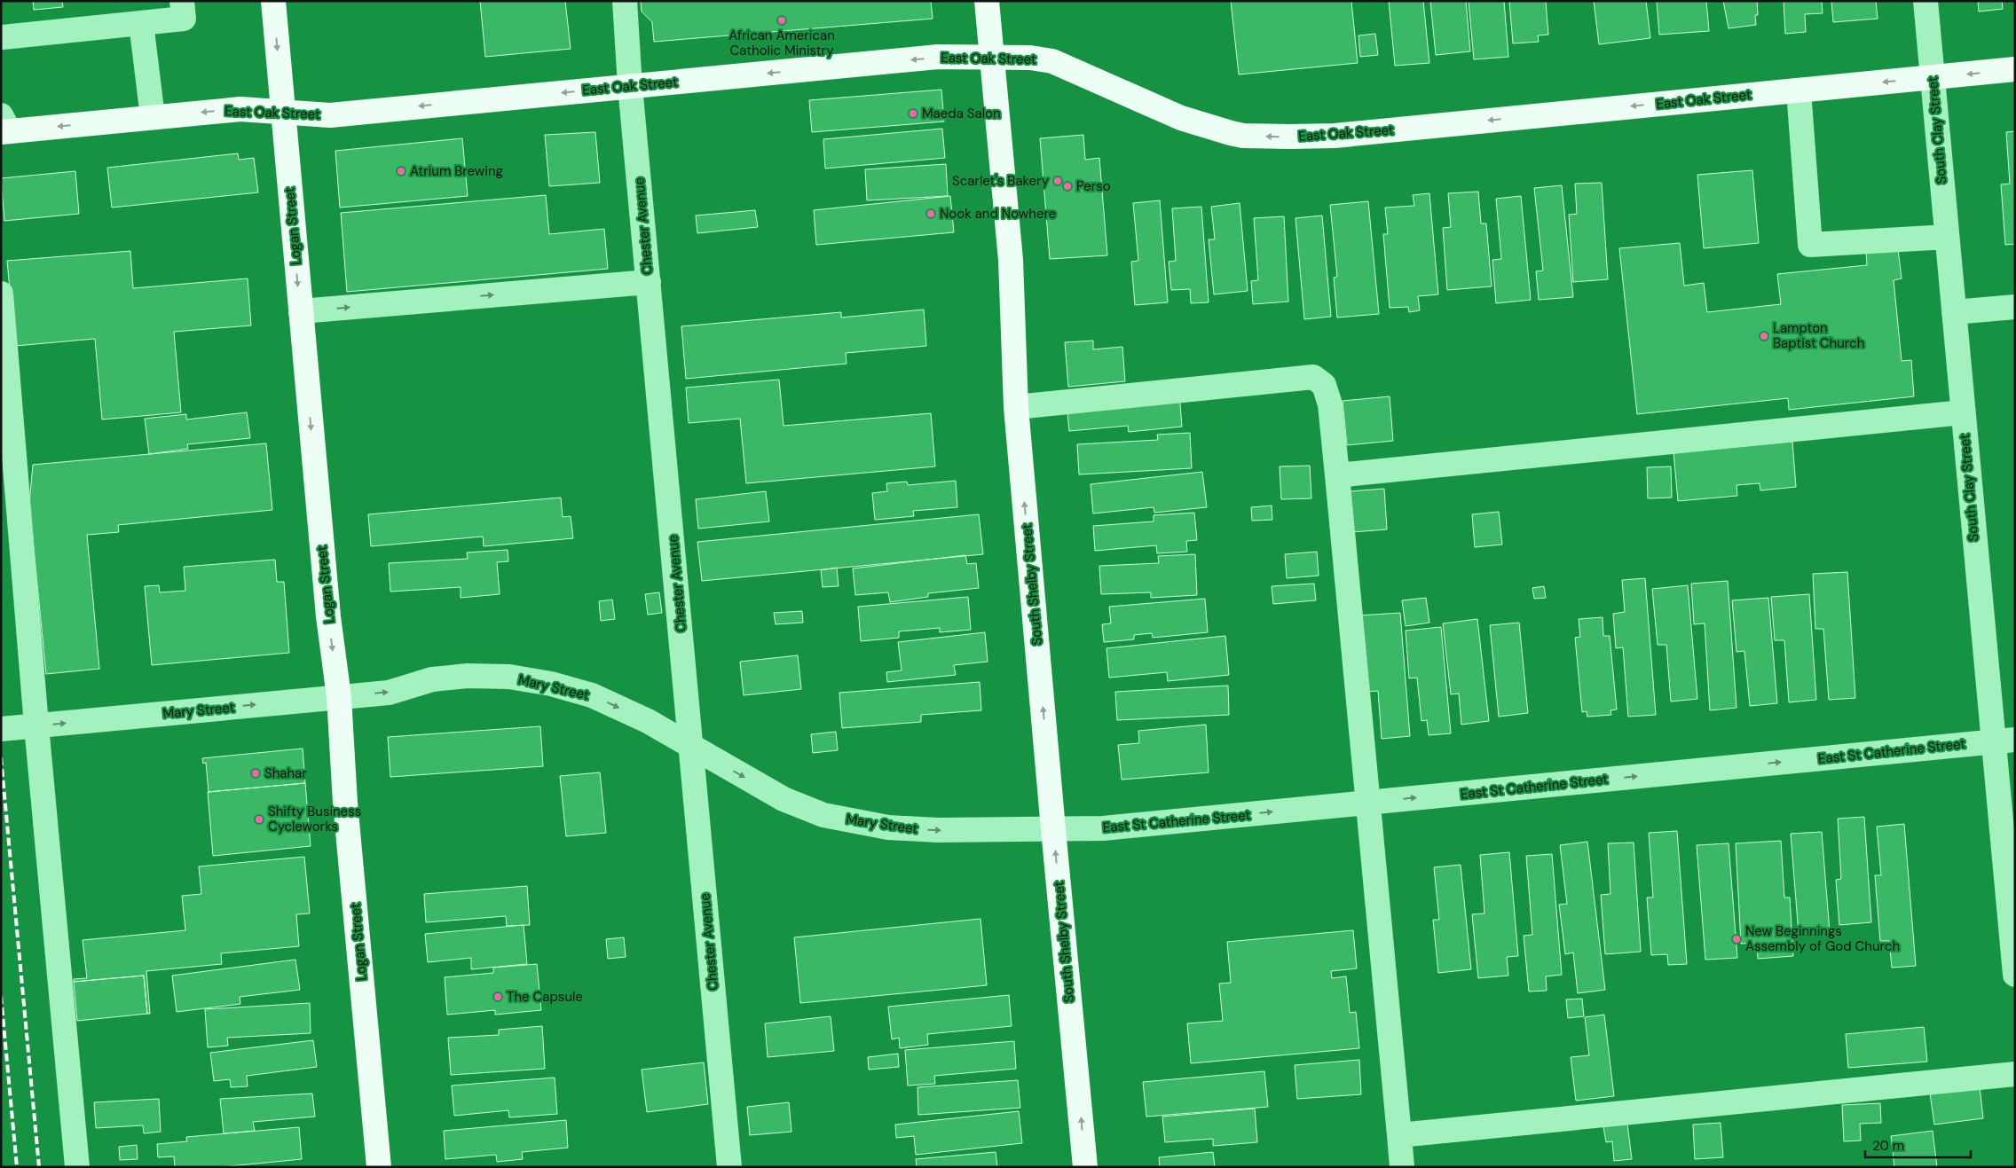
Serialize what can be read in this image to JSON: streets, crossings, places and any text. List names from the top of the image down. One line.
{"streets":{"main road":["East Oak Street","Logan Street","South Shelby Street"],"street":["South Clay Street","Chester Avenue","Mary Street","East St Catherine Street"]},"crossings":[["East Oak Street","South Clay Street"],["East Oak Street","Logan Street"],["East Oak Street","Chester Avenue"],["East Oak Street","South Shelby Street"],["South Clay Street","East St Catherine Street"],["Logan Street","Mary Street"],["Chester Avenue","Mary Street"],["South Shelby Street","Mary Street"],["South Shelby Street","East St Catherine Street"],["Mary Street","East St Catherine Street"]],"one_way":["East Oak Street","Logan Street","South Shelby Street","Mary Street","East St Catherine Street"],"places":["African American Catholic Ministry","Maeda Salon","Atrium Brewing","Scarlet's Bakery","Perso","Nook and Nowhere","Lampton Baptist Church","Shahar","Shifty Business Cycleworks","New Beginnings Assembly of God Church","The Capsule"],"scale_bar":"20 m"}
